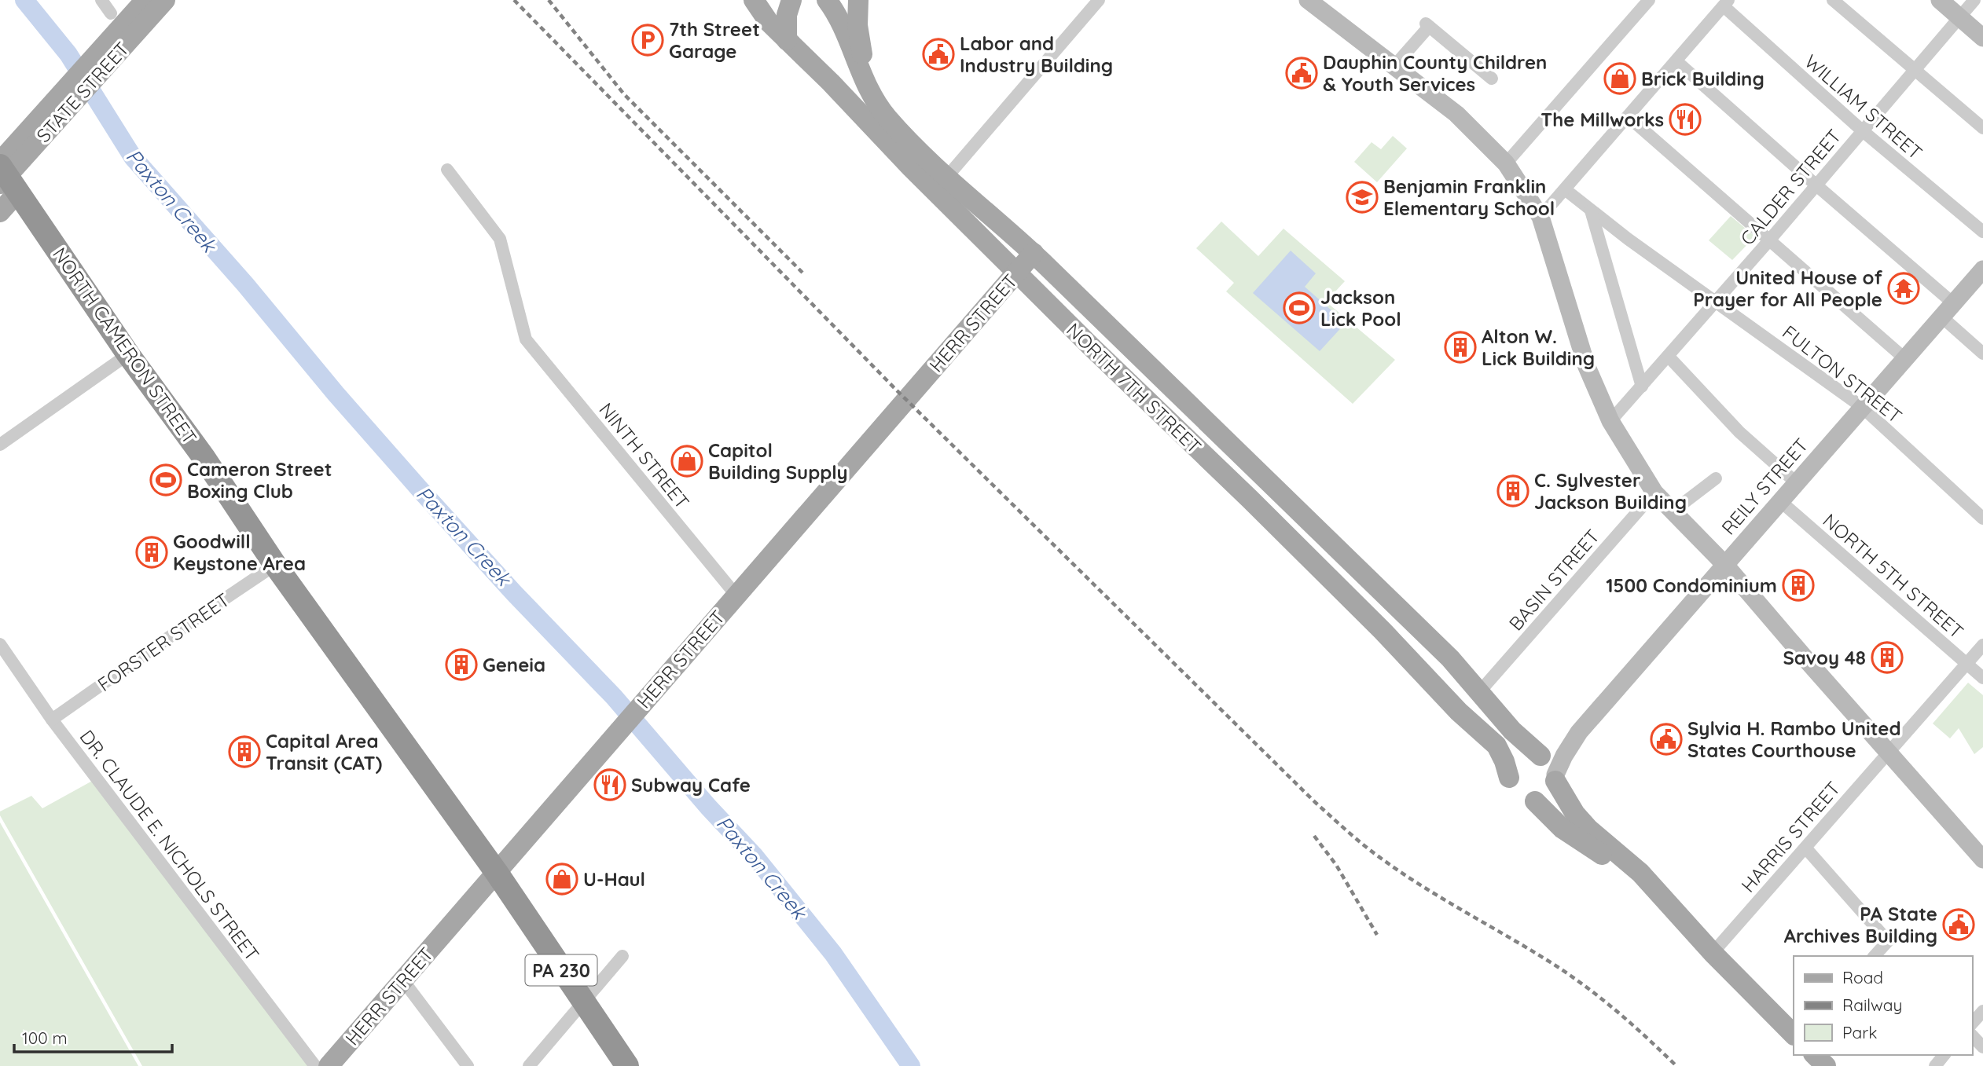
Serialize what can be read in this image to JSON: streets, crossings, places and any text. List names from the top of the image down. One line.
{"streets":{"highway":["NORTH CAMERON STREET","PA 230"],"main road":["STATE STREET","HERR STREET","NORTH 7TH STREET","REILY STREET"],"street":["WILLIAM STREET","CALDER STREET","FULTON STREET","NINTH STREET","NORTH 5TH STREET","BASIN STREET","FORSTER STREET","HARRIS STREET","DR. CLAUDE E. NICHOLS STREET"]},"crossings":[["STATE STREET","NORTH CAMERON STREET"],["WILLIAM STREET","CALDER STREET"],["CALDER STREET","FULTON STREET"],["HERR STREET","NORTH CAMERON STREET"],["HERR STREET","NORTH 7TH STREET"],["HERR STREET","NINTH STREET"],["NORTH CAMERON STREET","FORSTER STREET"],["FULTON STREET","REILY STREET"],["NORTH 7TH STREET","REILY STREET"],["NORTH 7TH STREET","BASIN STREET"],["NORTH 7TH STREET","HARRIS STREET"],["REILY STREET","NORTH 5TH STREET"],["NORTH 5TH STREET","HARRIS STREET"],["FORSTER STREET","DR. CLAUDE E. NICHOLS STREET"]],"water":["Paxton Creek"],"places":{"parking":["7th Street Garage"],"public building":["Labor and Industry Building","Dauphin County Children & Youth Services","Sylvia H. Rambo United States Courthouse","PA State Archives Building"],"shop":["Brick Building","Capitol Building Supply","U-Haul"],"restaurant":["The Millworks","Subway Cafe"],"school or university":["Benjamin Franklin Elementary School"],"temple":["United House of Prayer for All People"],"sports":["Jackson Lick Pool","Cameron Street Boxing Club"],"building":["Alton W. Lick Building","C. Sylvester Jackson Building","Goodwill Keystone Area","1500 Condominium","Savoy 48","Geneia","Capital Area Transit (CAT)"]},"legend":["Road","Railway","Park"],"scale_bar":"100 m"}
